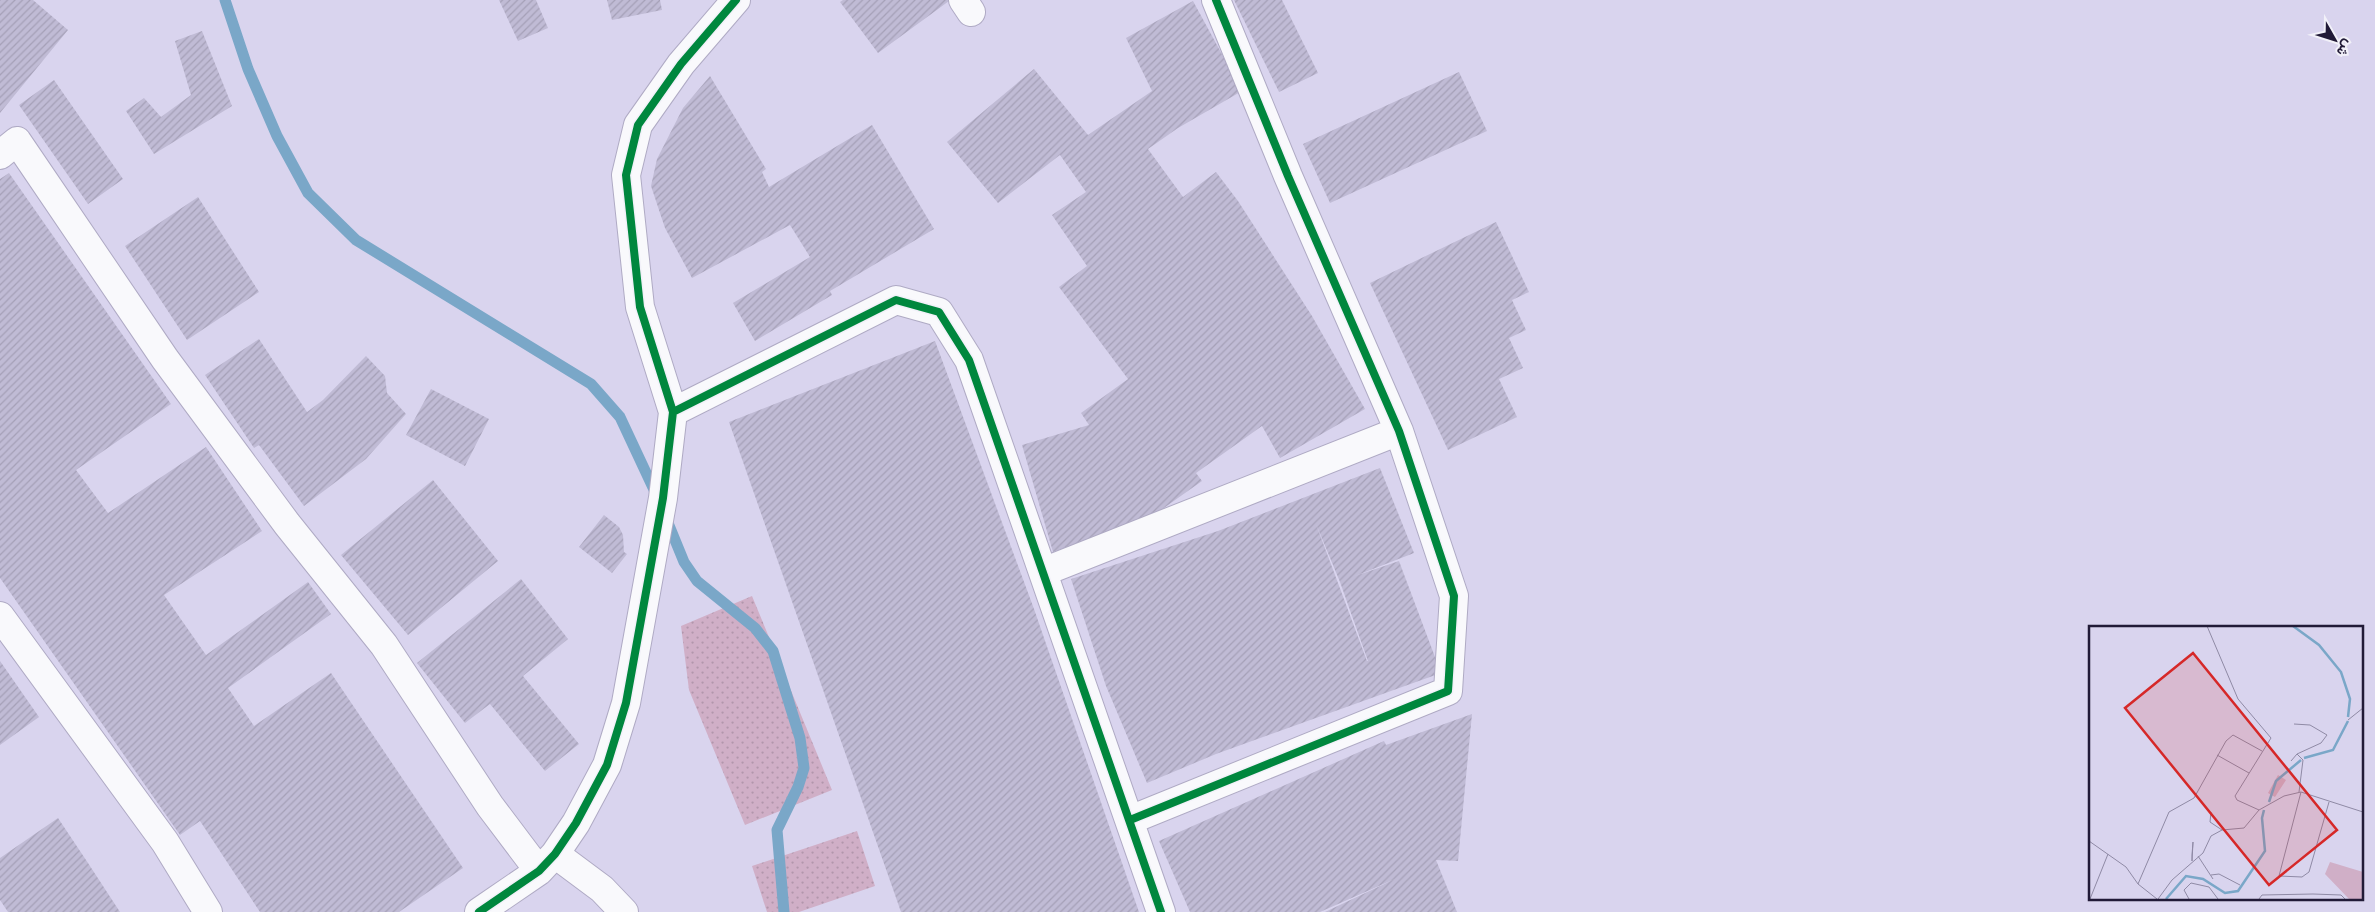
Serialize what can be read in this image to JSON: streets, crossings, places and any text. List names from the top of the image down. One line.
{"north":"bottom right"}
